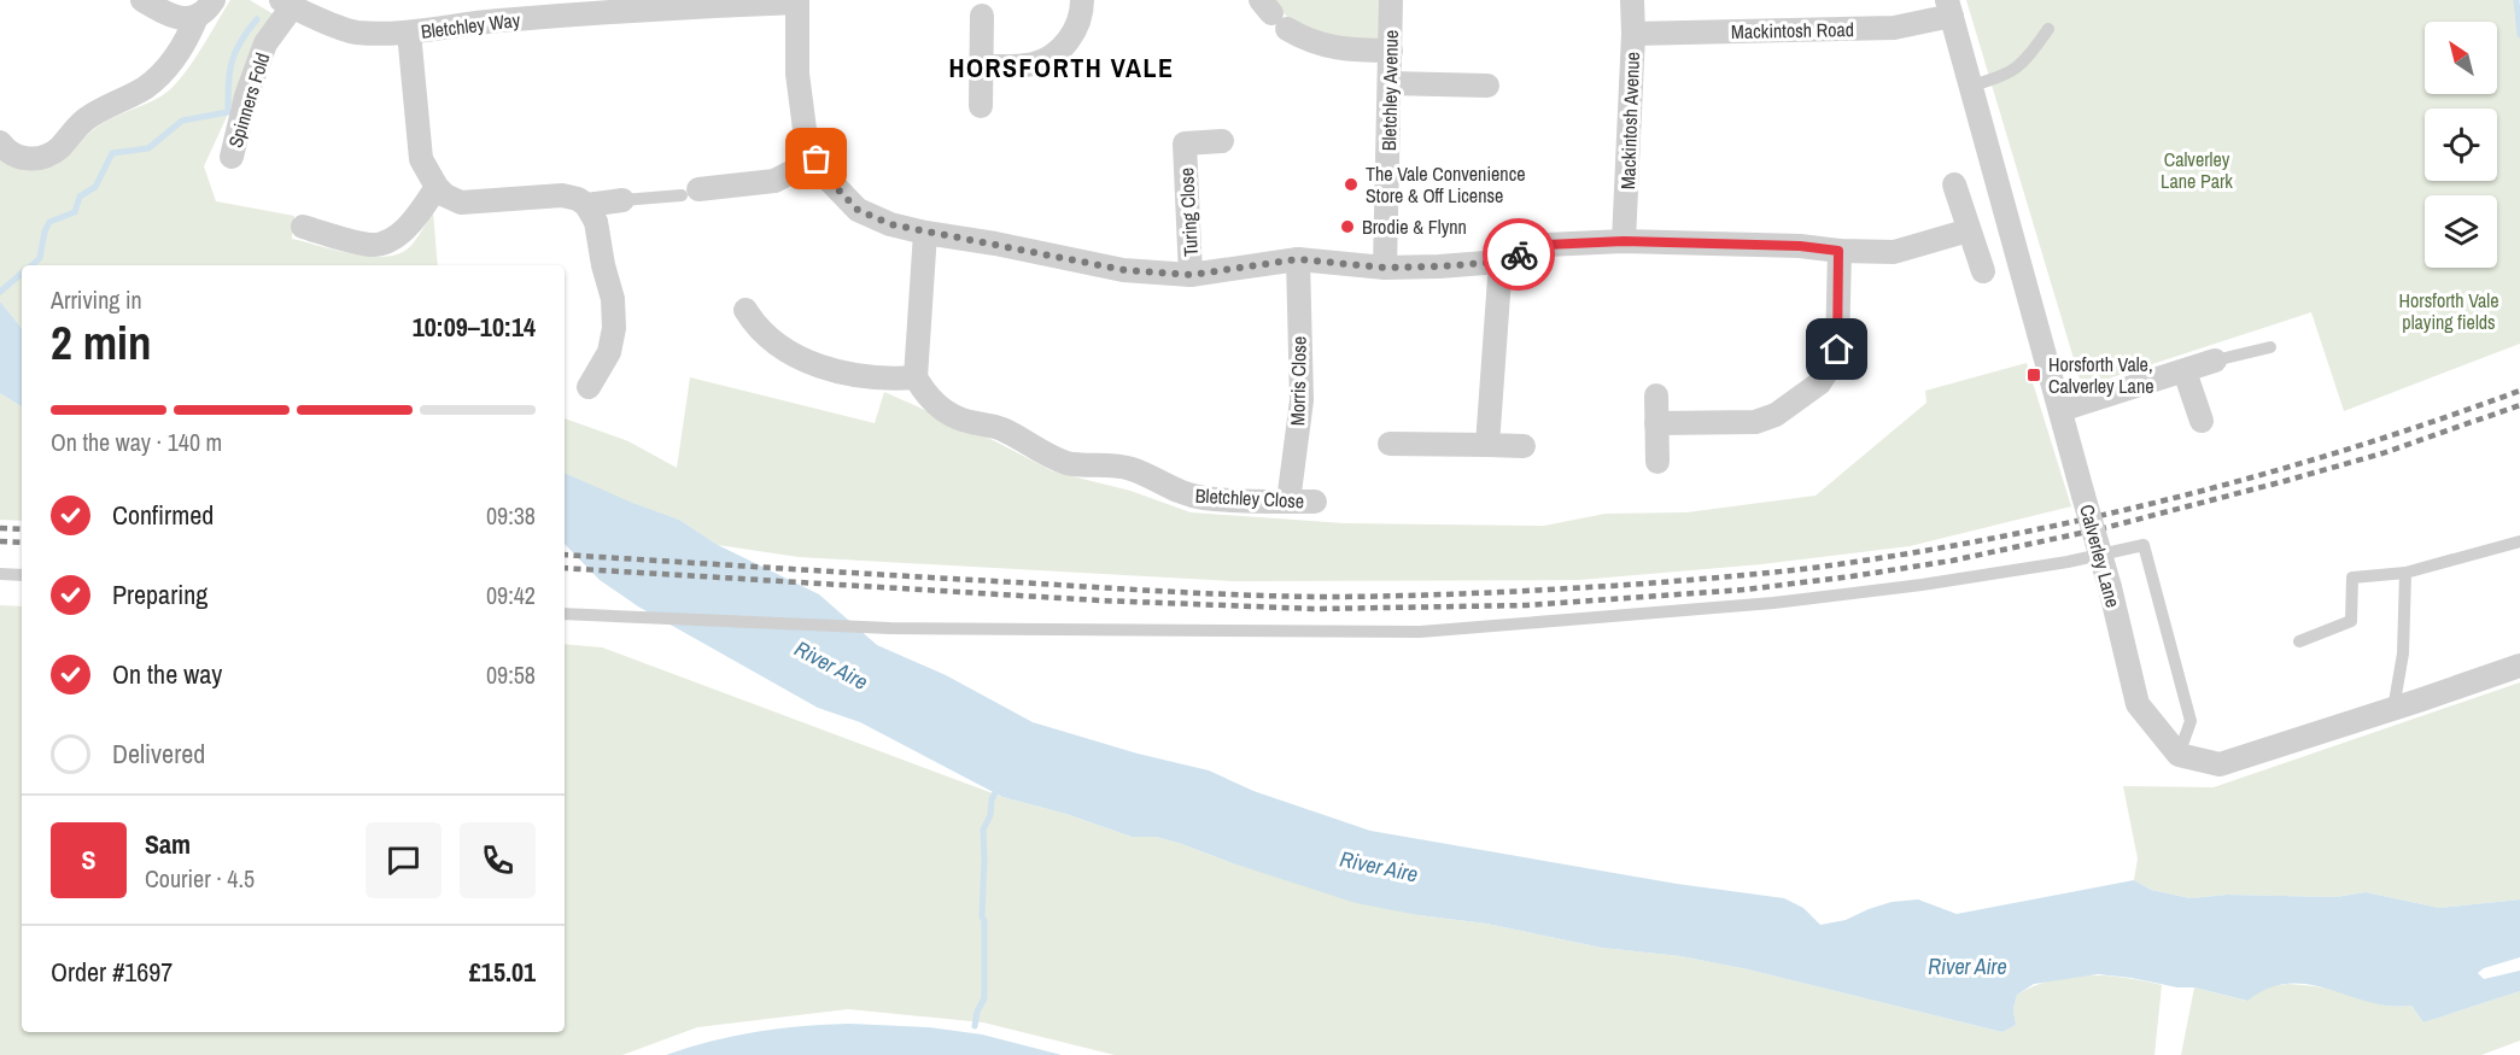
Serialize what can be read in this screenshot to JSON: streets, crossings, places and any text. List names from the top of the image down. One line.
{"streets":{"street":["Bletchley Way","Mackintosh Road","Bletchley Avenue","Spinners Fold","Mackintosh Avenue","Turing Close","Morris Close","Bletchley Close","Calverley Lane"]},"crossings":[["Bletchley Way","Spinners Fold"],["Mackintosh Road","Mackintosh Avenue"],["Mackintosh Road","Calverley Lane"],["Morris Close","Bletchley Close"]],"districts":["HORSFORTH VALE"],"water":["River Aire"],"parks":["Calverley Lane Park","Horsforth Vale playing fields"],"places":{"other":["The Vale Convenience Store & Off License","Brodie & Flynn"],"transit":["Horsforth Vale, Calverley Lane"]},"north":"top left","page":{"heading":["2 min","Arriving in","10:09–10:14"],"panel":["Sam","Courier · 4.5","Order #1697","£15.01"],"bar":"On the way · 140 m","list":[["Confirmed","09:38"],["Preparing","09:42"],["On the way","09:58"],"Delivered"],"round":"S"}}
